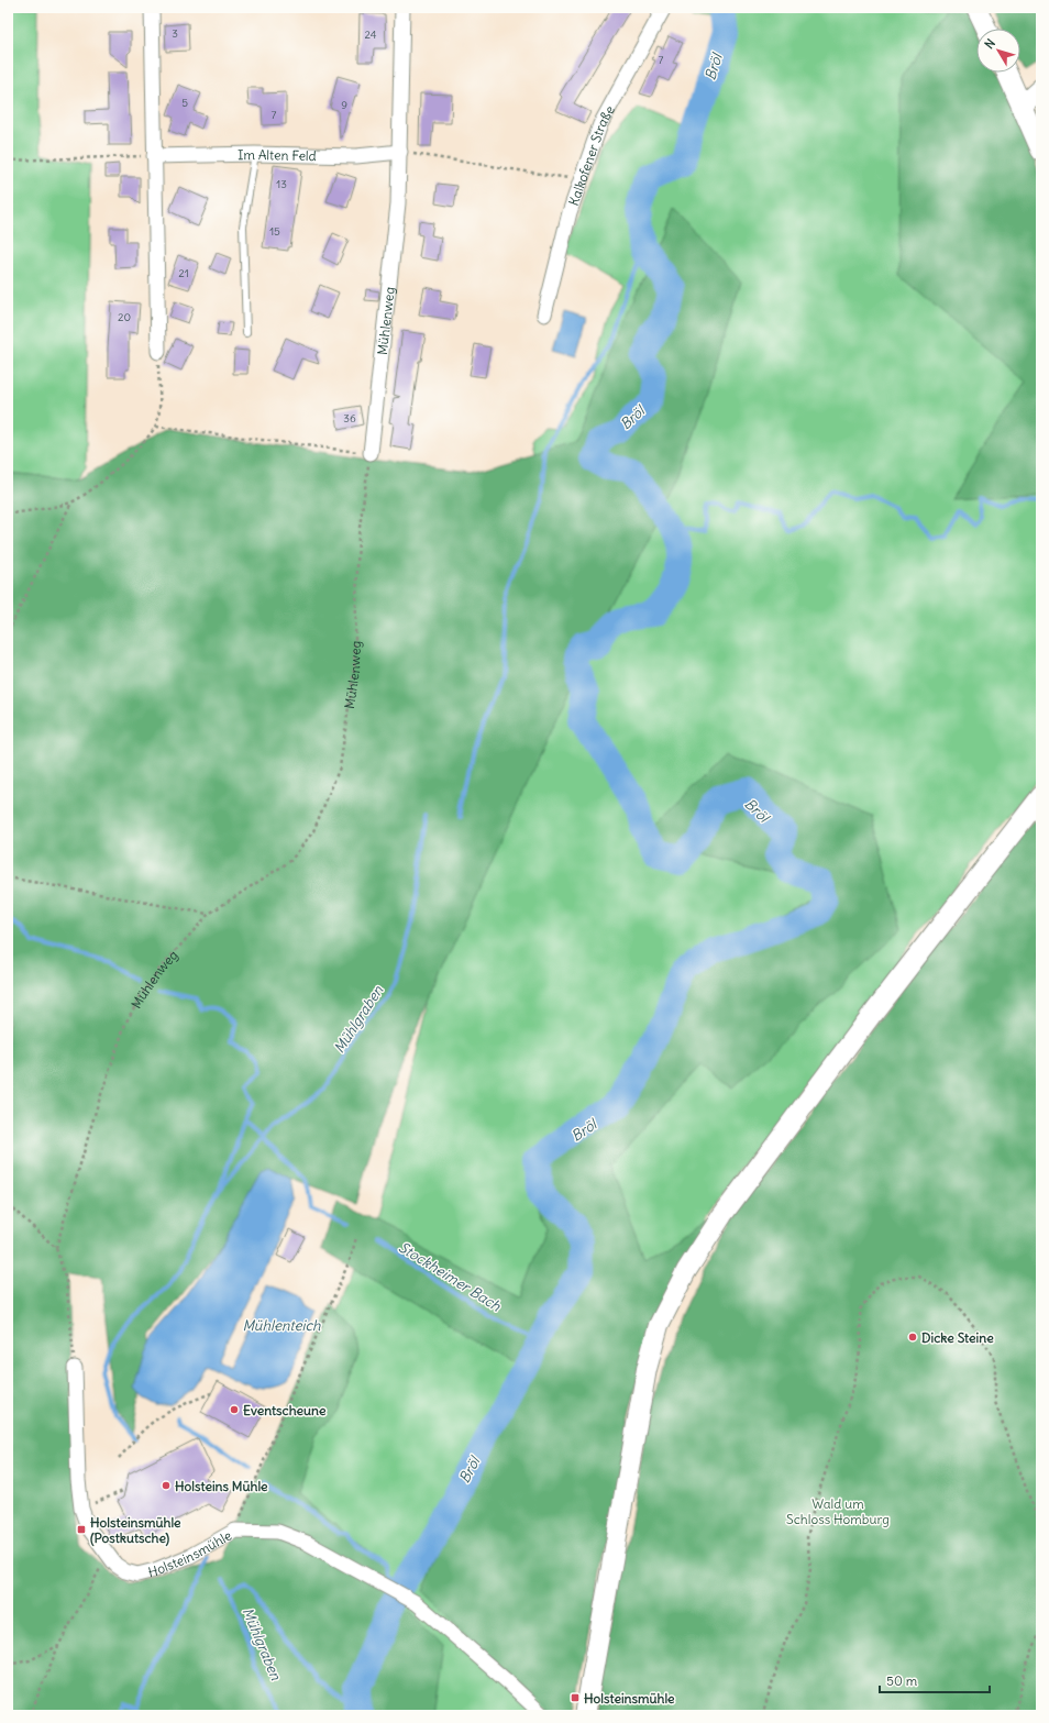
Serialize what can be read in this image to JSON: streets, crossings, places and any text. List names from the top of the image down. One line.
{"streets":{"street":["Im Alten Feld","Kalkofener Straße","Mühlenweg","Holsteinsmühle"]},"crossings":[["Im Alten Feld","Mühlenweg"]],"water":["Bröl","Mühlgraben","Stockheimer Bach","Mühlenteich"],"parks":["Wald um Schloss Homburg"],"places":{"other":["Dicke Steine","Eventscheune","Holsteins Mühle"],"transit":["Holsteinsmühle (Postkutsche)","Holsteinsmühle"]},"house_numbers":["3","24","7","5","9","7","13","15","21","20","36"],"scale_bar":"50 m","north":"top left"}
